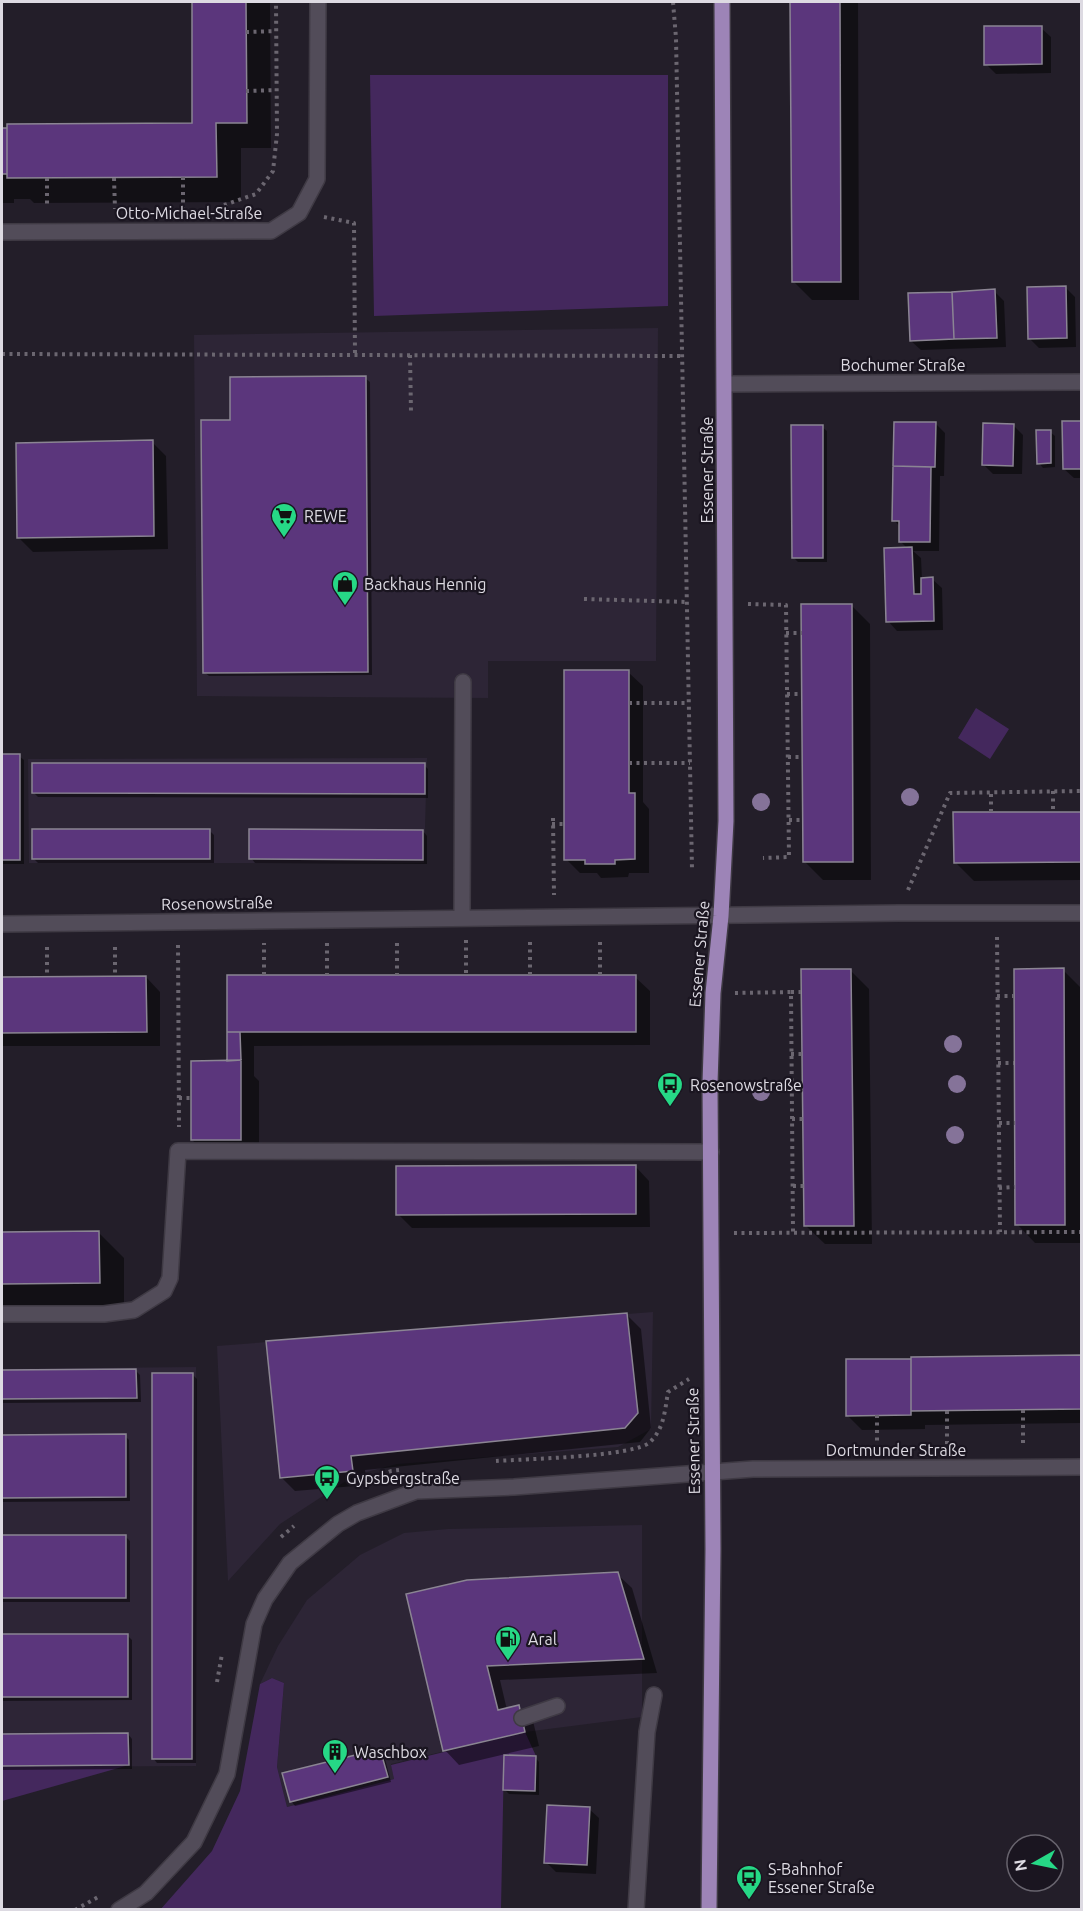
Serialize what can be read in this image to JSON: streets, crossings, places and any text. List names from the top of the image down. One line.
{"streets":{"main road":["Essener Straße"],"street":["Otto-Michael-Straße","Bochumer Straße","Rosenowstraße","Dortmunder Straße"]},"crossings":[["Bochumer Straße","Essener Straße"],["Essener Straße","Rosenowstraße"],["Essener Straße","Dortmunder Straße"]],"places":{"supermarket":["REWE"],"shop":["Backhaus Hennig"],"bus stop":["Rosenowstraße","Gypsbergstraße","S-Bahnhof Essener Straße"],"fuel station":["Aral"],"building":["Waschbox"]},"north":"left"}
